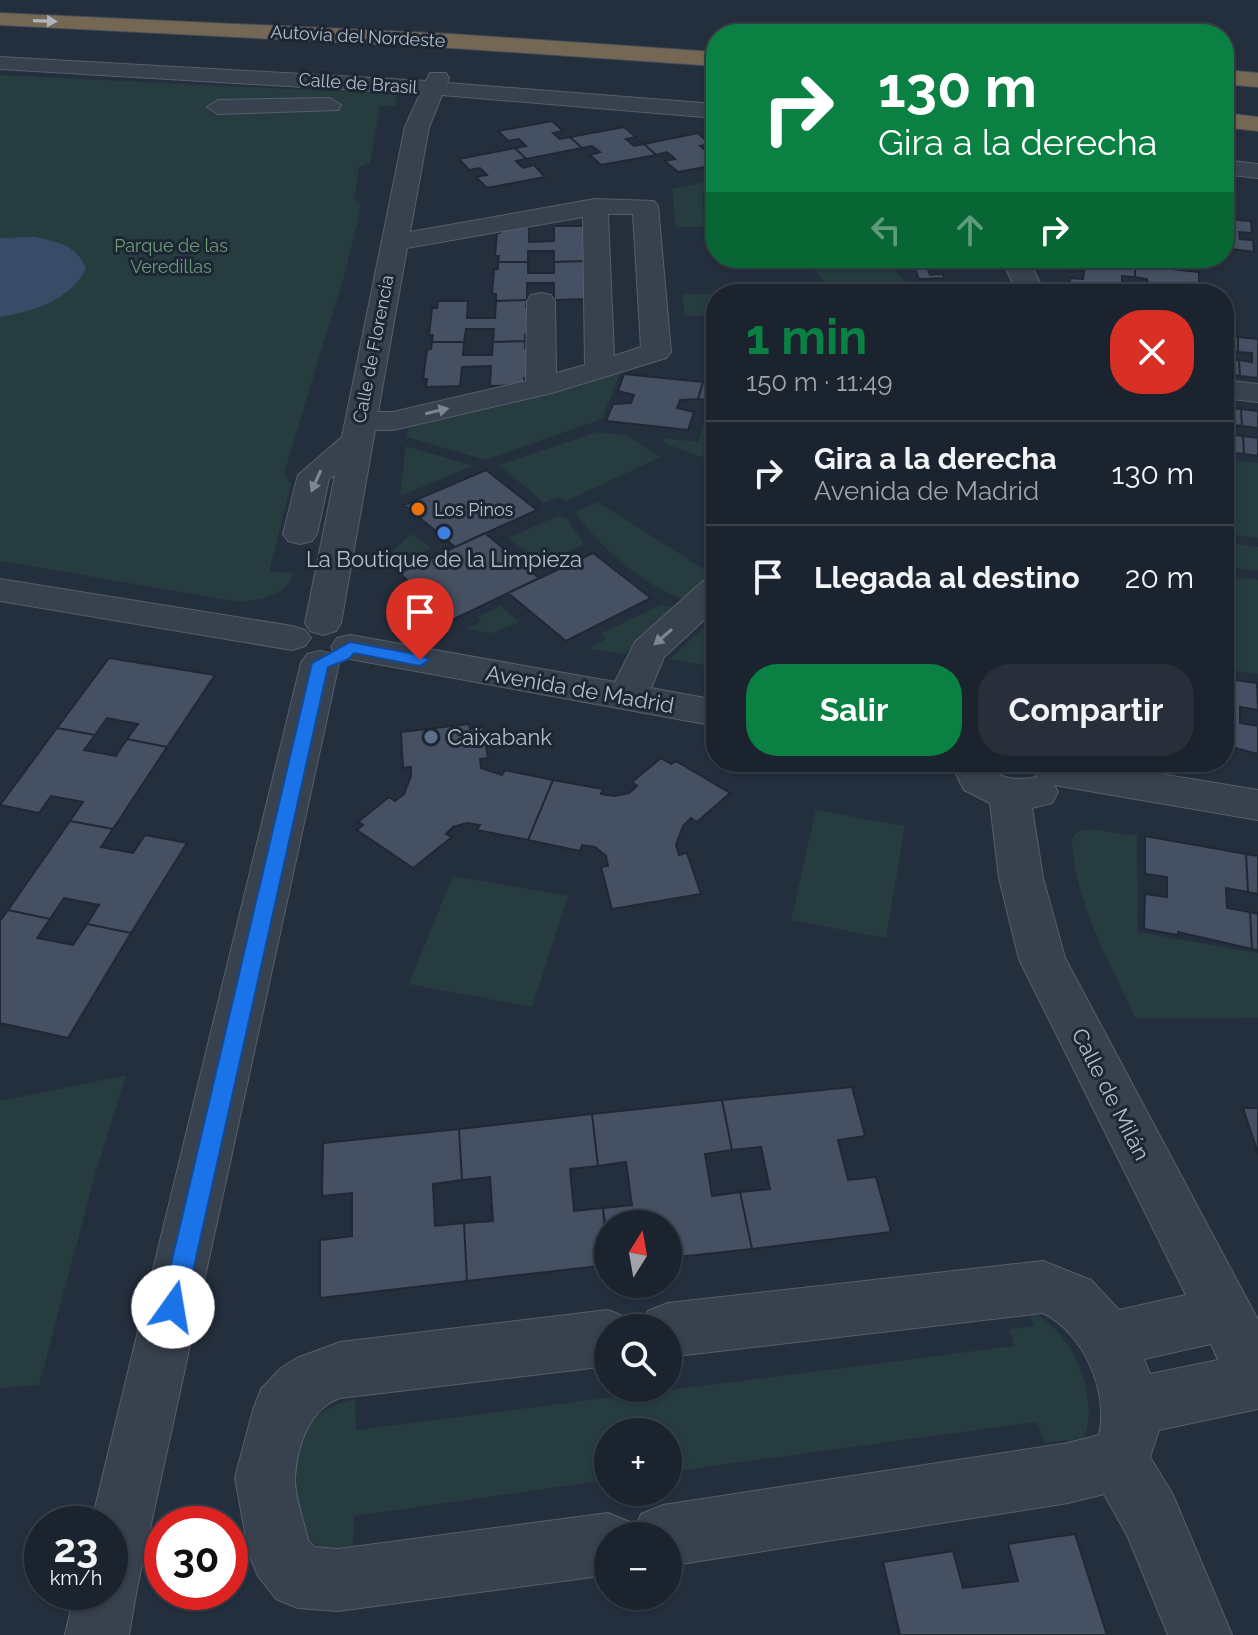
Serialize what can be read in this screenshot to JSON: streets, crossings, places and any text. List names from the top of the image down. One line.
{"streets":{"highway":["Autovía del Nordeste"],"street":["Calle de Brasil","Calle de Florencia","Avenida de Madrid","Calle de Milán"]},"crossings":[["Calle de Brasil","Calle de Florencia"],["Calle de Florencia","Avenida de Madrid"]],"parks":["Parque de las Veredillas"],"places":["Los Pinos","La Boutique de la Limpieza","Caixabank"],"north":"top","page":{"turn":["130 m","Gira a la derecha"],"heading":["1 min","150 m · 11:49"],"list":[{"name":"Gira a la derecha","note":"Avenida de Madrid","value":"130 m"},{"name":"Llegada al destino","value":"20 m"}],"buttons":["Salir","Compartir"],"map_buttons":["+","−"],"speed":"23 km/h","limit":"30"}}
